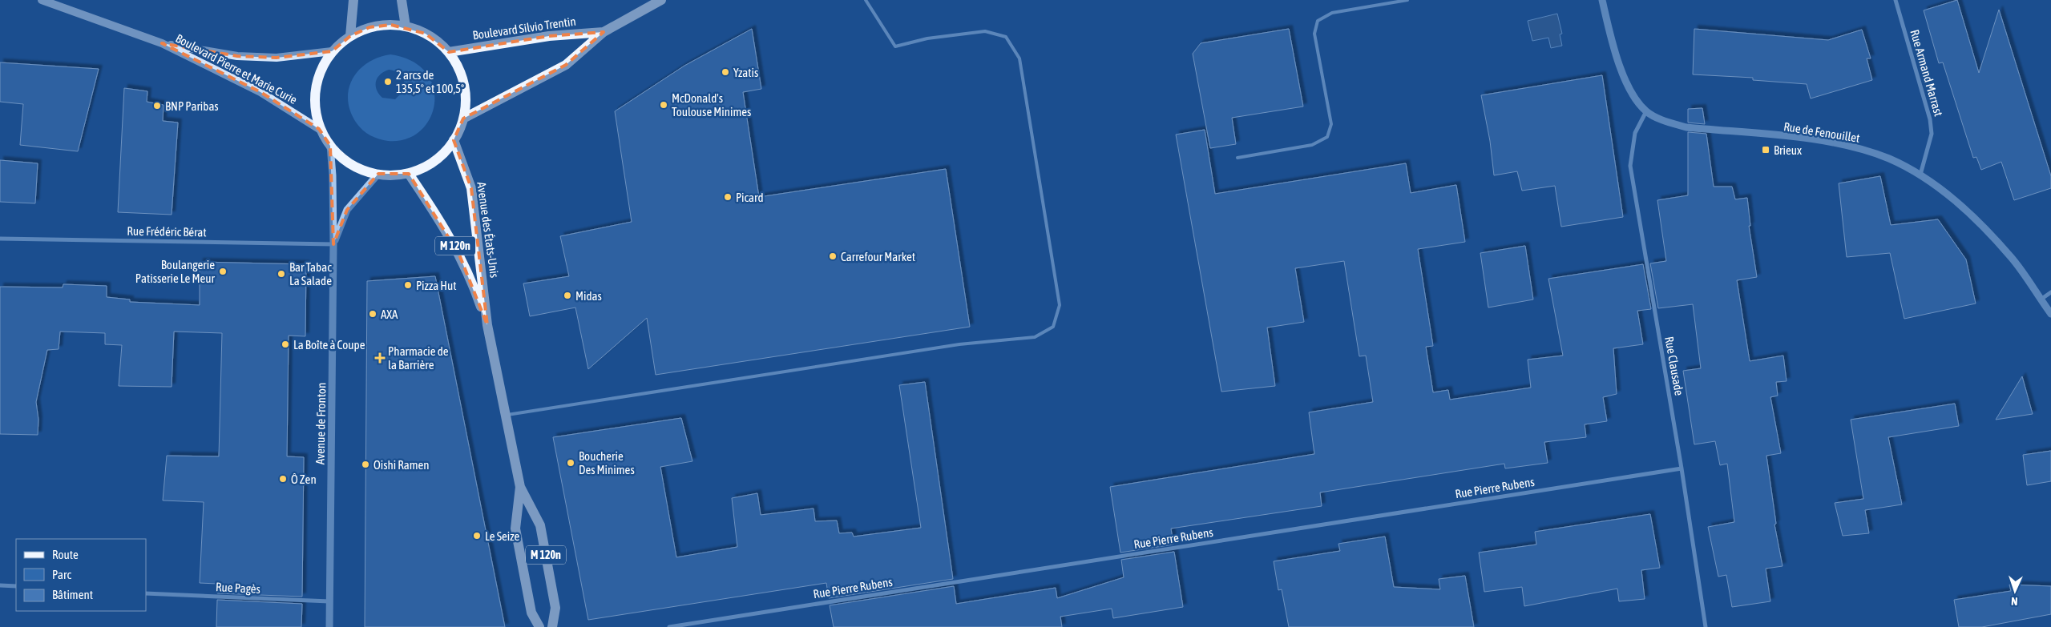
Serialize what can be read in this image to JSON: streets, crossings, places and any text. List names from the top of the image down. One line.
{"streets":{"main road":["Boulevard Silvio Trentin","Boulevard Pierre et Marie Curie","Avenue des États-Unis","M 120n"],"street":["Rue Armand Marrast","Rue de Fenouillet","Rue Frédéric Bérat","Rue Clausade","Avenue de Fronton","Rue Pierre Rubens","Rue Pagès"]},"crossings":[["Rue Armand Marrast","Rue de Fenouillet"],["Rue de Fenouillet","Rue Clausade"],["Rue Frédéric Bérat","Avenue de Fronton"],["Rue Clausade","Rue Pierre Rubens"],["Avenue de Fronton","Rue Pagès"]],"places":{"other":["Yzatis","2 arcs de 135,5° et 100,5°","McDonald's Toulouse Minimes","BNP Paribas","Picard","Carrefour Market","Boulangerie Patisserie Le Meur","Bar Tabac La Salade","Pizza Hut","Midas","AXA","La Boîte à Coupe","Boucherie Des Minimes","Oishi Ramen","Ô Zen","Le Seize"],"transit":["Brieux"],"health":["Pharmacie de la Barrière"]},"legend":["Route","Parc","Bâtiment"],"north":"bottom"}
